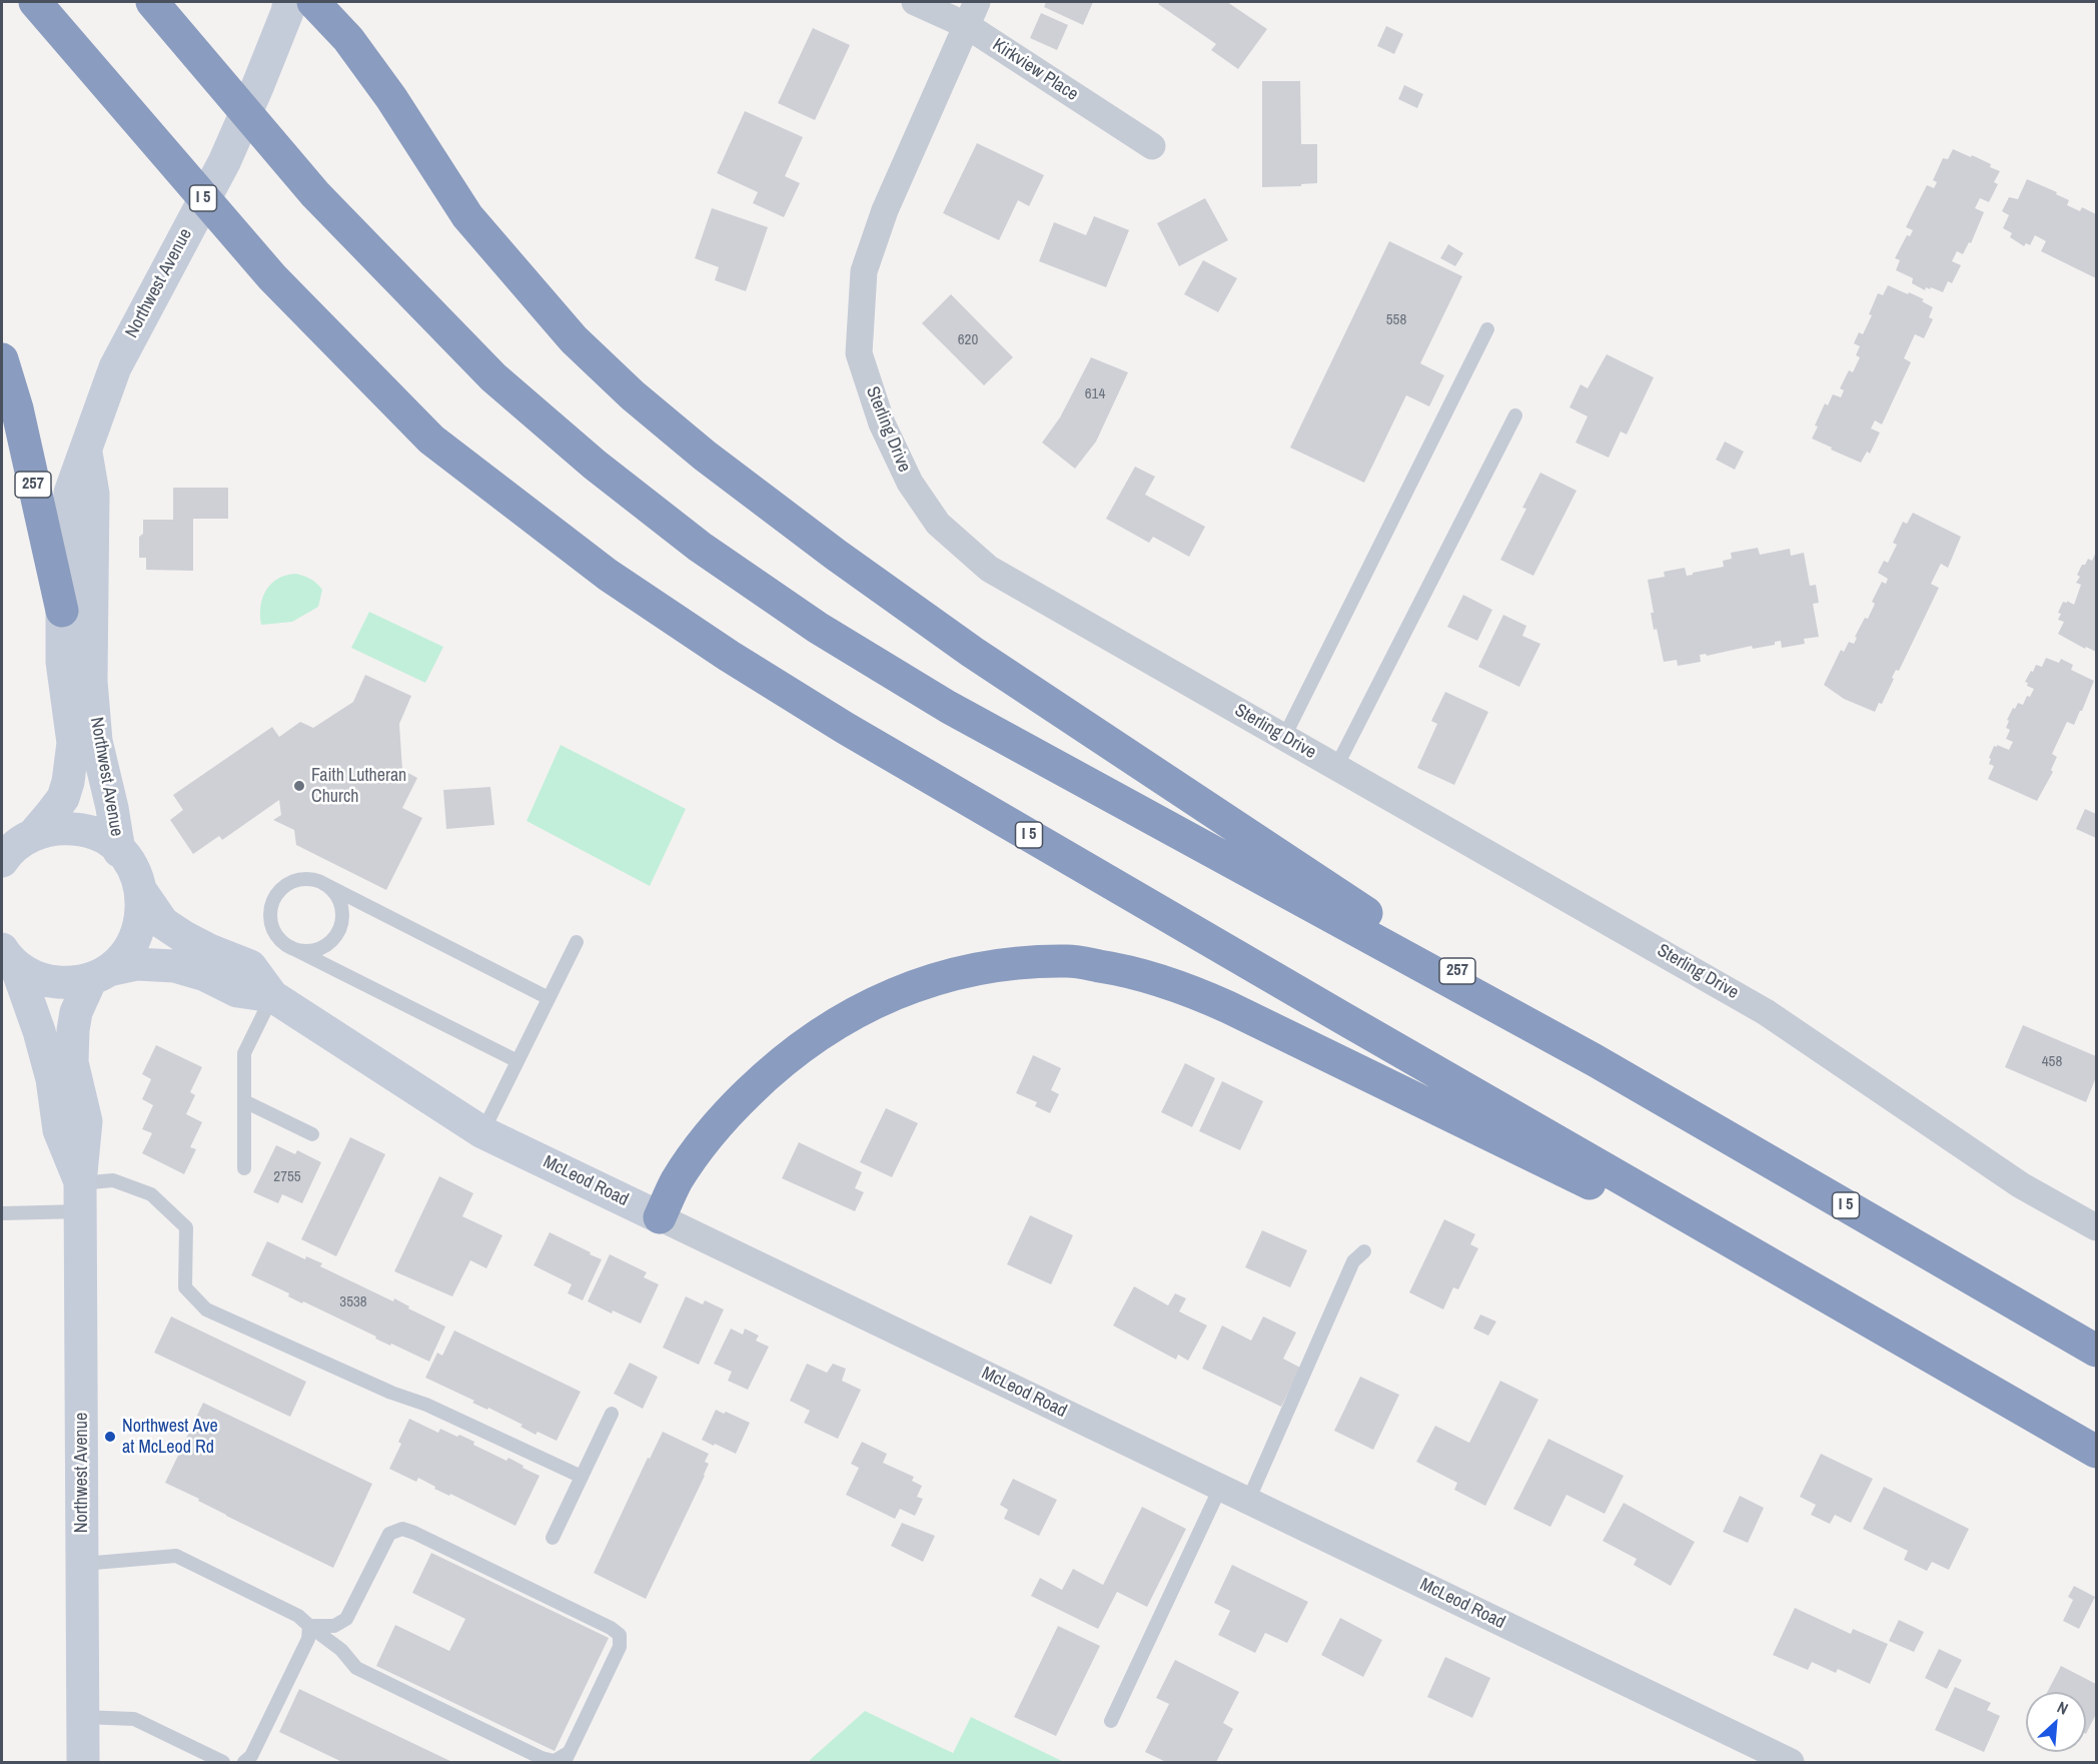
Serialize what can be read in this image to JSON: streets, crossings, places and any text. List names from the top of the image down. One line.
{"streets":{"highway":["I 5","257"],"main road":["Northwest Avenue","McLeod Road"],"street":["Kirkview Place","Sterling Drive"]},"crossings":[["Kirkview Place","Sterling Drive"],["I 5","257"],["Northwest Avenue","257"],["Northwest Avenue","McLeod Road"]],"places":["Faith Lutheran Church","Northwest Ave at McLeod Rd"],"house_numbers":["558","620","614","458","2755","3538"],"north":"top right"}
